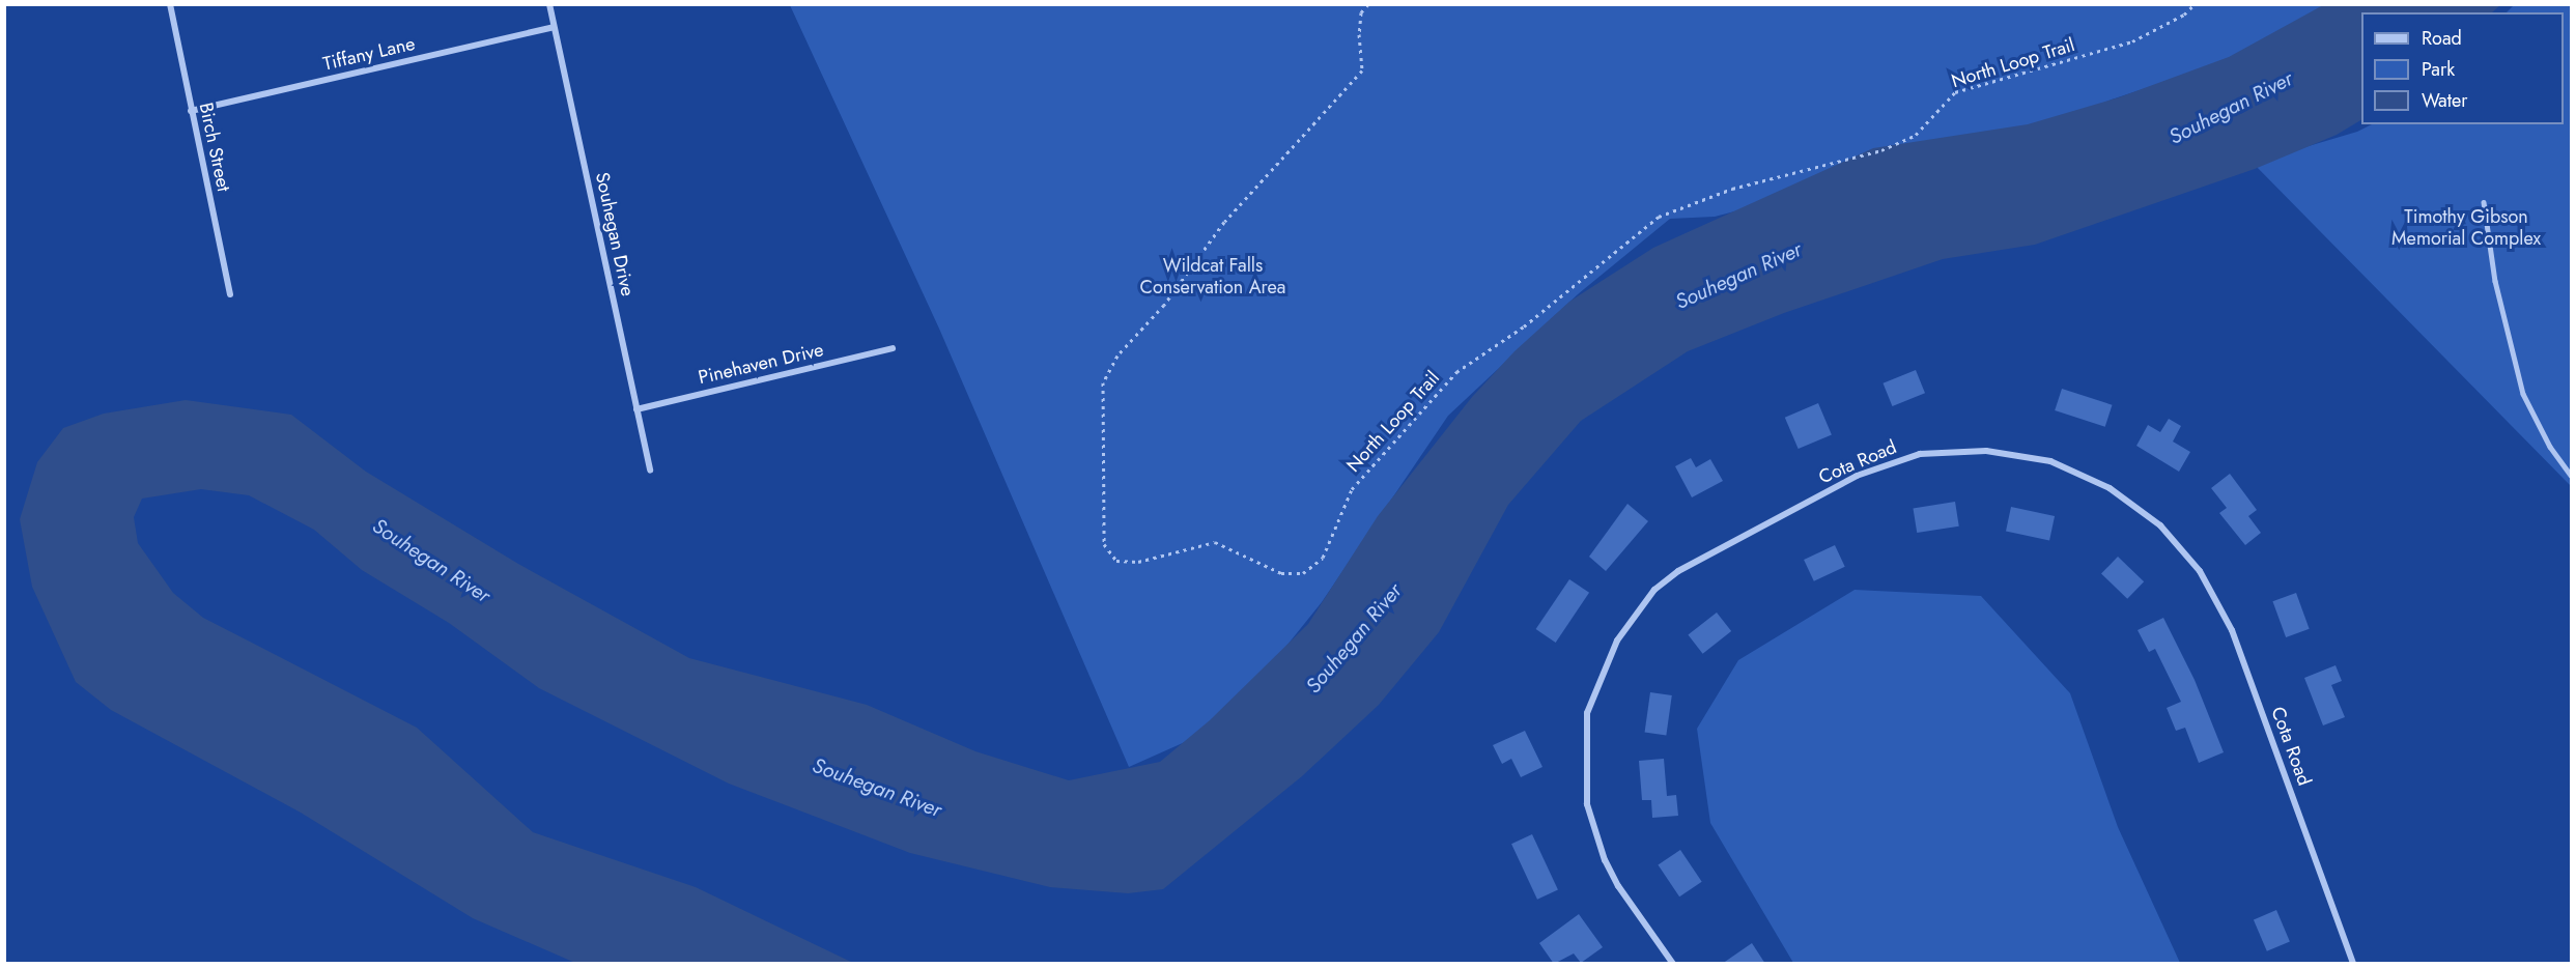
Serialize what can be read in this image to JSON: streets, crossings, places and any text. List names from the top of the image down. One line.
{"streets":{"street":["Tiffany Lane","Birch Street","Souhegan Drive","Pinehaven Drive","Cota Road"],"path":["North Loop Trail"]},"crossings":[["Tiffany Lane","Birch Street"],["Tiffany Lane","Souhegan Drive"],["Souhegan Drive","Pinehaven Drive"]],"water":["Souhegan River"],"parks":["Timothy Gibson Memorial Complex","Wildcat Falls Conservation Area"],"legend":["Road","Park","Water"]}
